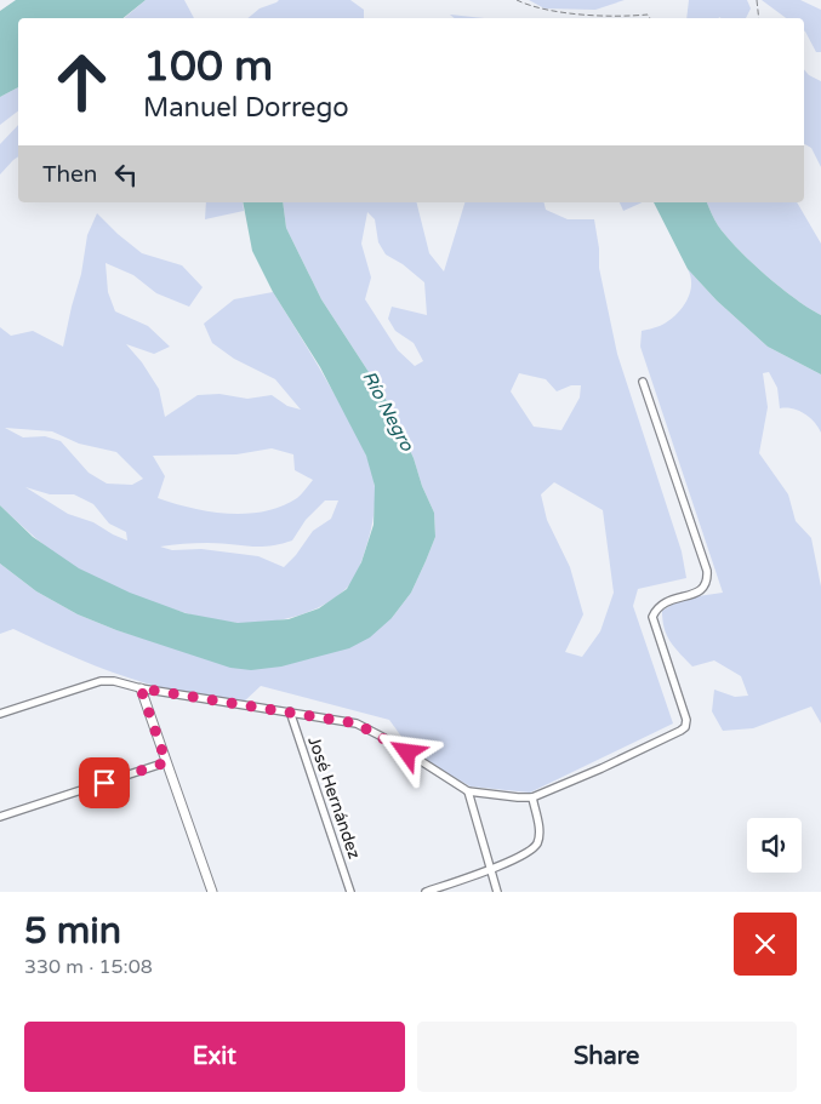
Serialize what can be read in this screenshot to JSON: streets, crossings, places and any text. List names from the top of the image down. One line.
{"streets":{"street":["José Hernández"]},"water":["Río Negro"],"page":{"turn":["100 m","Manuel Dorrego"],"then":"Then","heading":["5 min","330 m · 15:08"],"buttons":["Exit","Share"]}}
